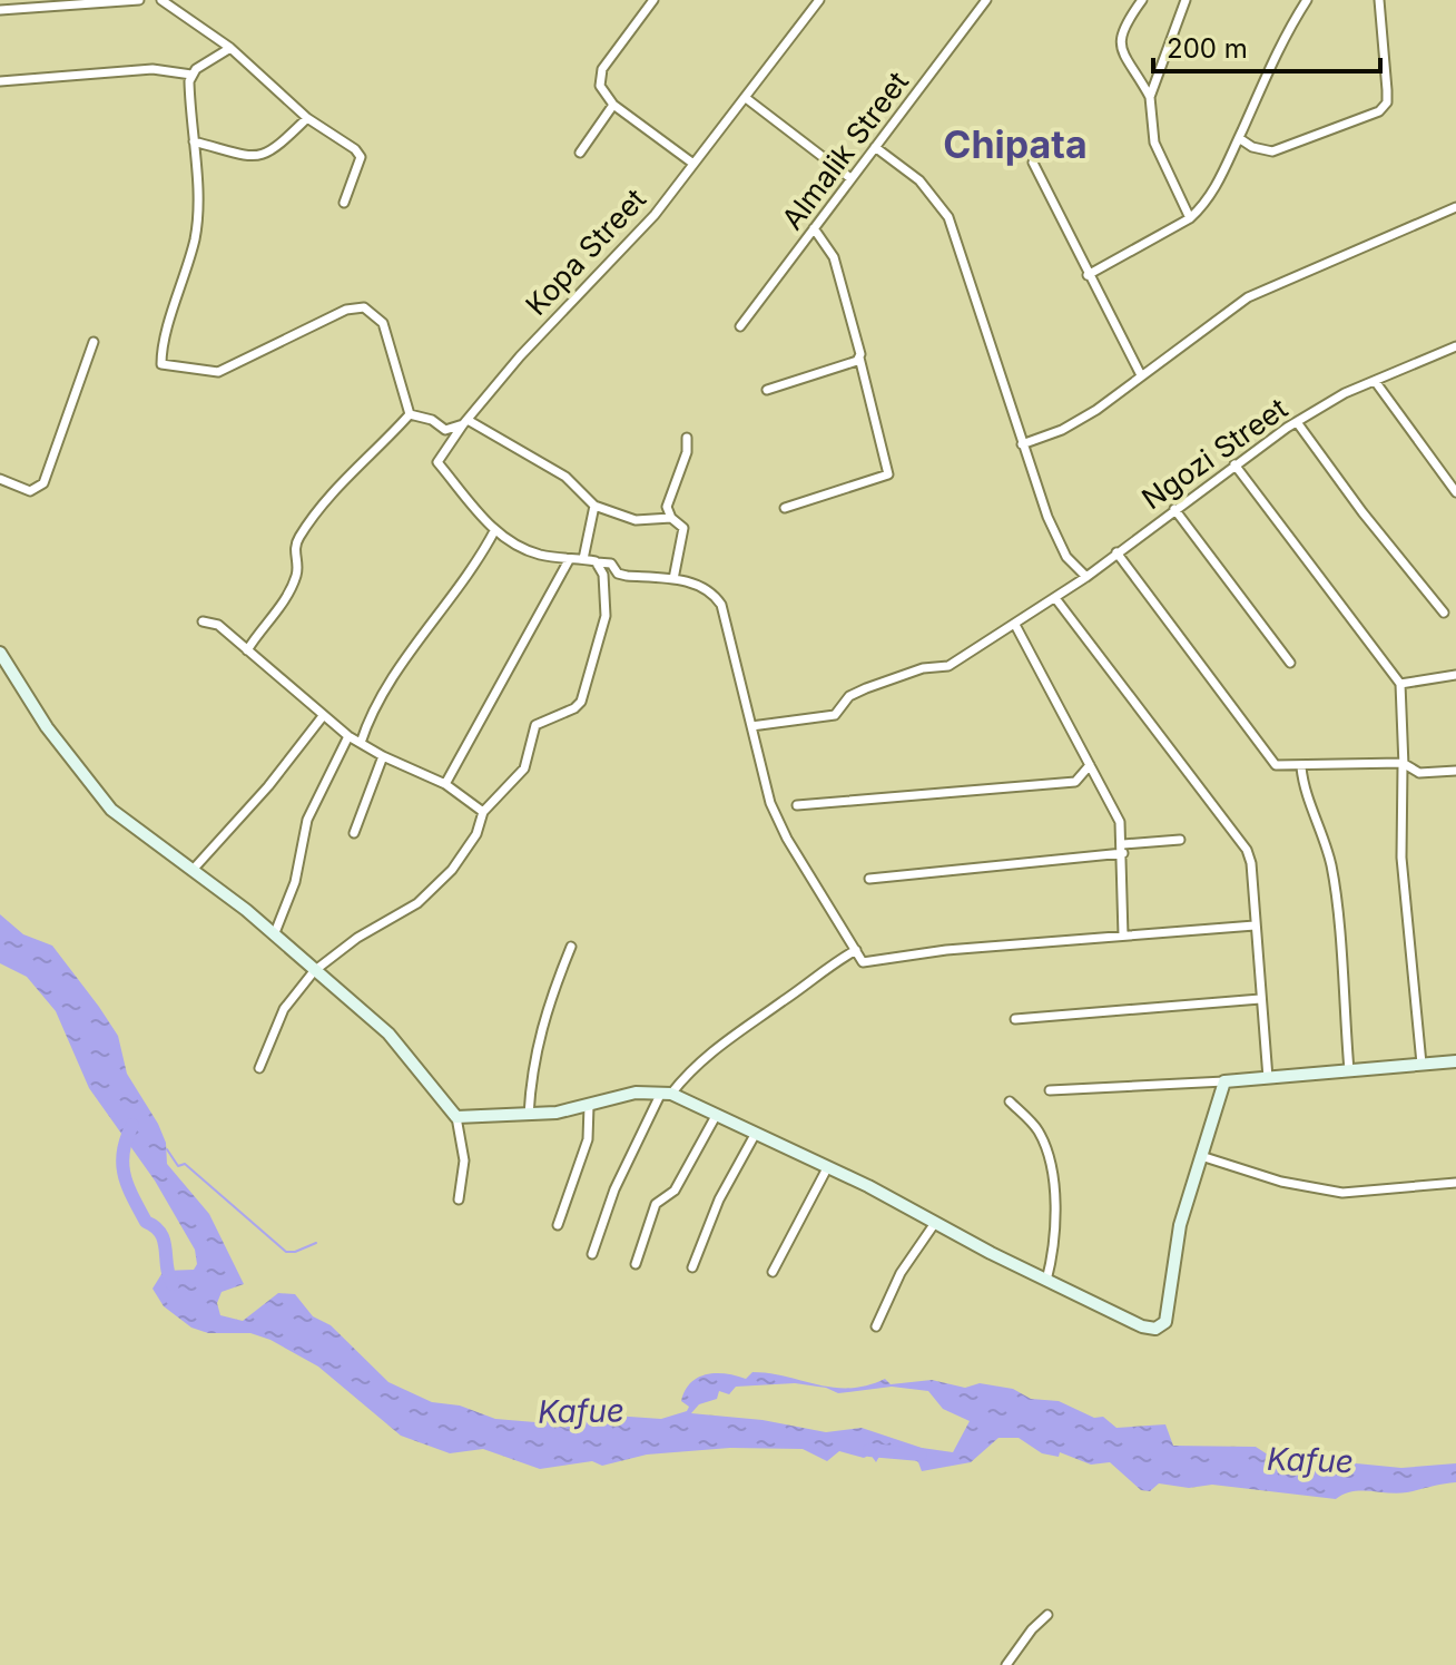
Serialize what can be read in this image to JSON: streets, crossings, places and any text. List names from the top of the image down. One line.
{"streets":{"street":["Almalik Street","Kopa Street","Ngozi Street"]},"districts":["Chipata"],"water":["Kafue"],"scale_bar":"200 m"}
